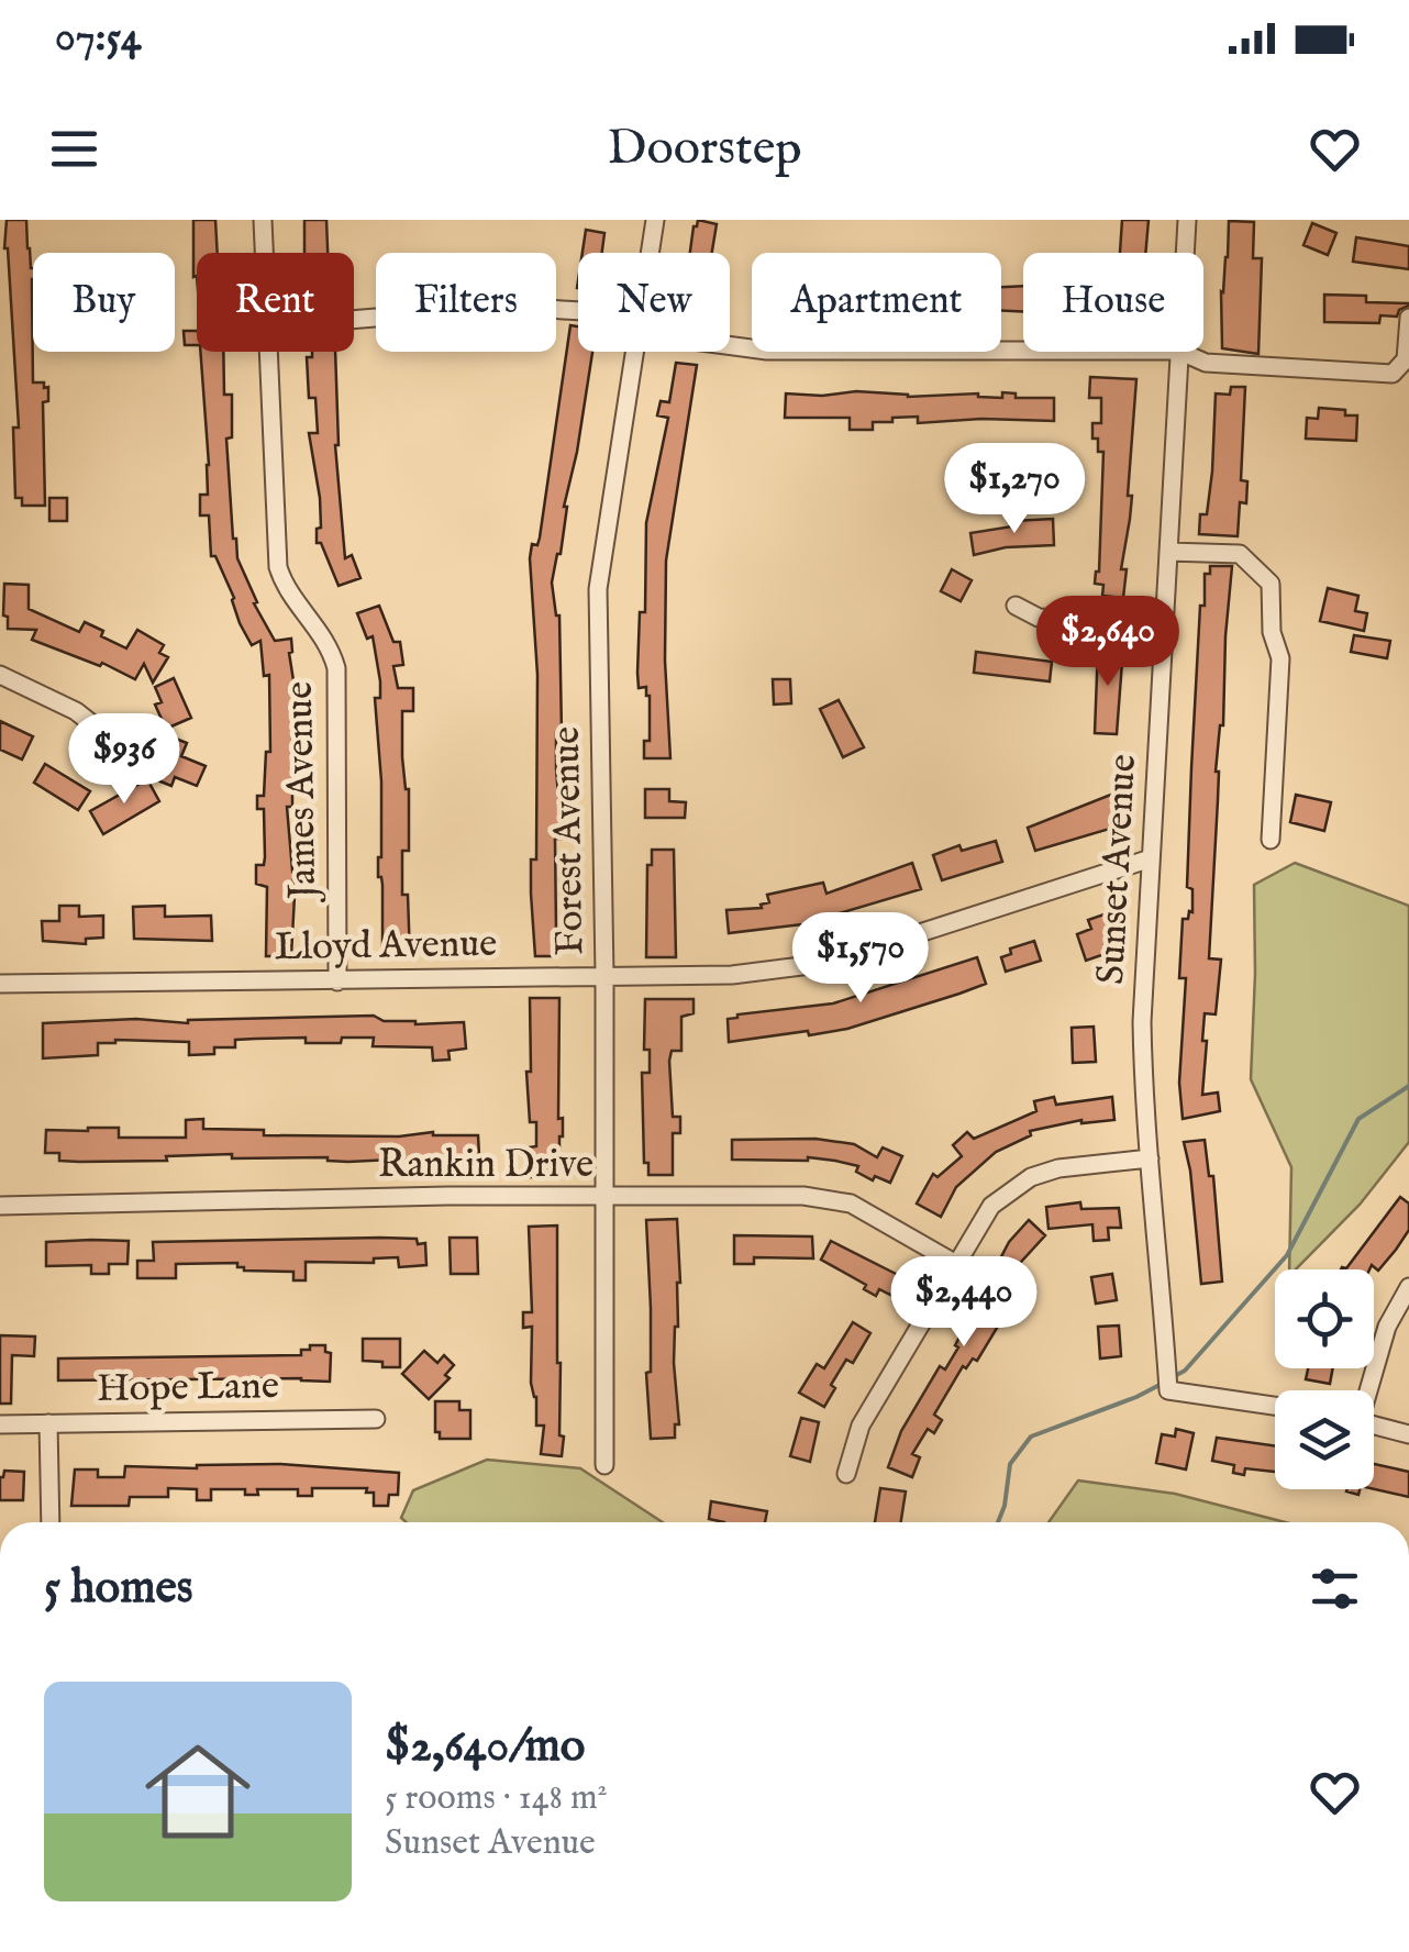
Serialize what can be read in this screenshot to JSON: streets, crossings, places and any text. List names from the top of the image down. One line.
{"streets":{"street":["James Avenue","Forest Avenue","Sunset Avenue","Lloyd Avenue","Rankin Drive","Hope Lane"]},"crossings":[["James Avenue","Lloyd Avenue"],["Forest Avenue","Lloyd Avenue"],["Forest Avenue","Rankin Drive"],["Sunset Avenue","Lloyd Avenue"]],"page":{"status":"07:54","header":"Doorstep","chip":["Buy","Rent","Filters","New","Apartment","House"],"price":["$1,270","$2,640","$936","$1,570","$2,440"],"heading":"5 homes","list":[{"name":"$2,640/mo","note":"5 rooms · 148 m² · Sunset Avenue"}]}}
